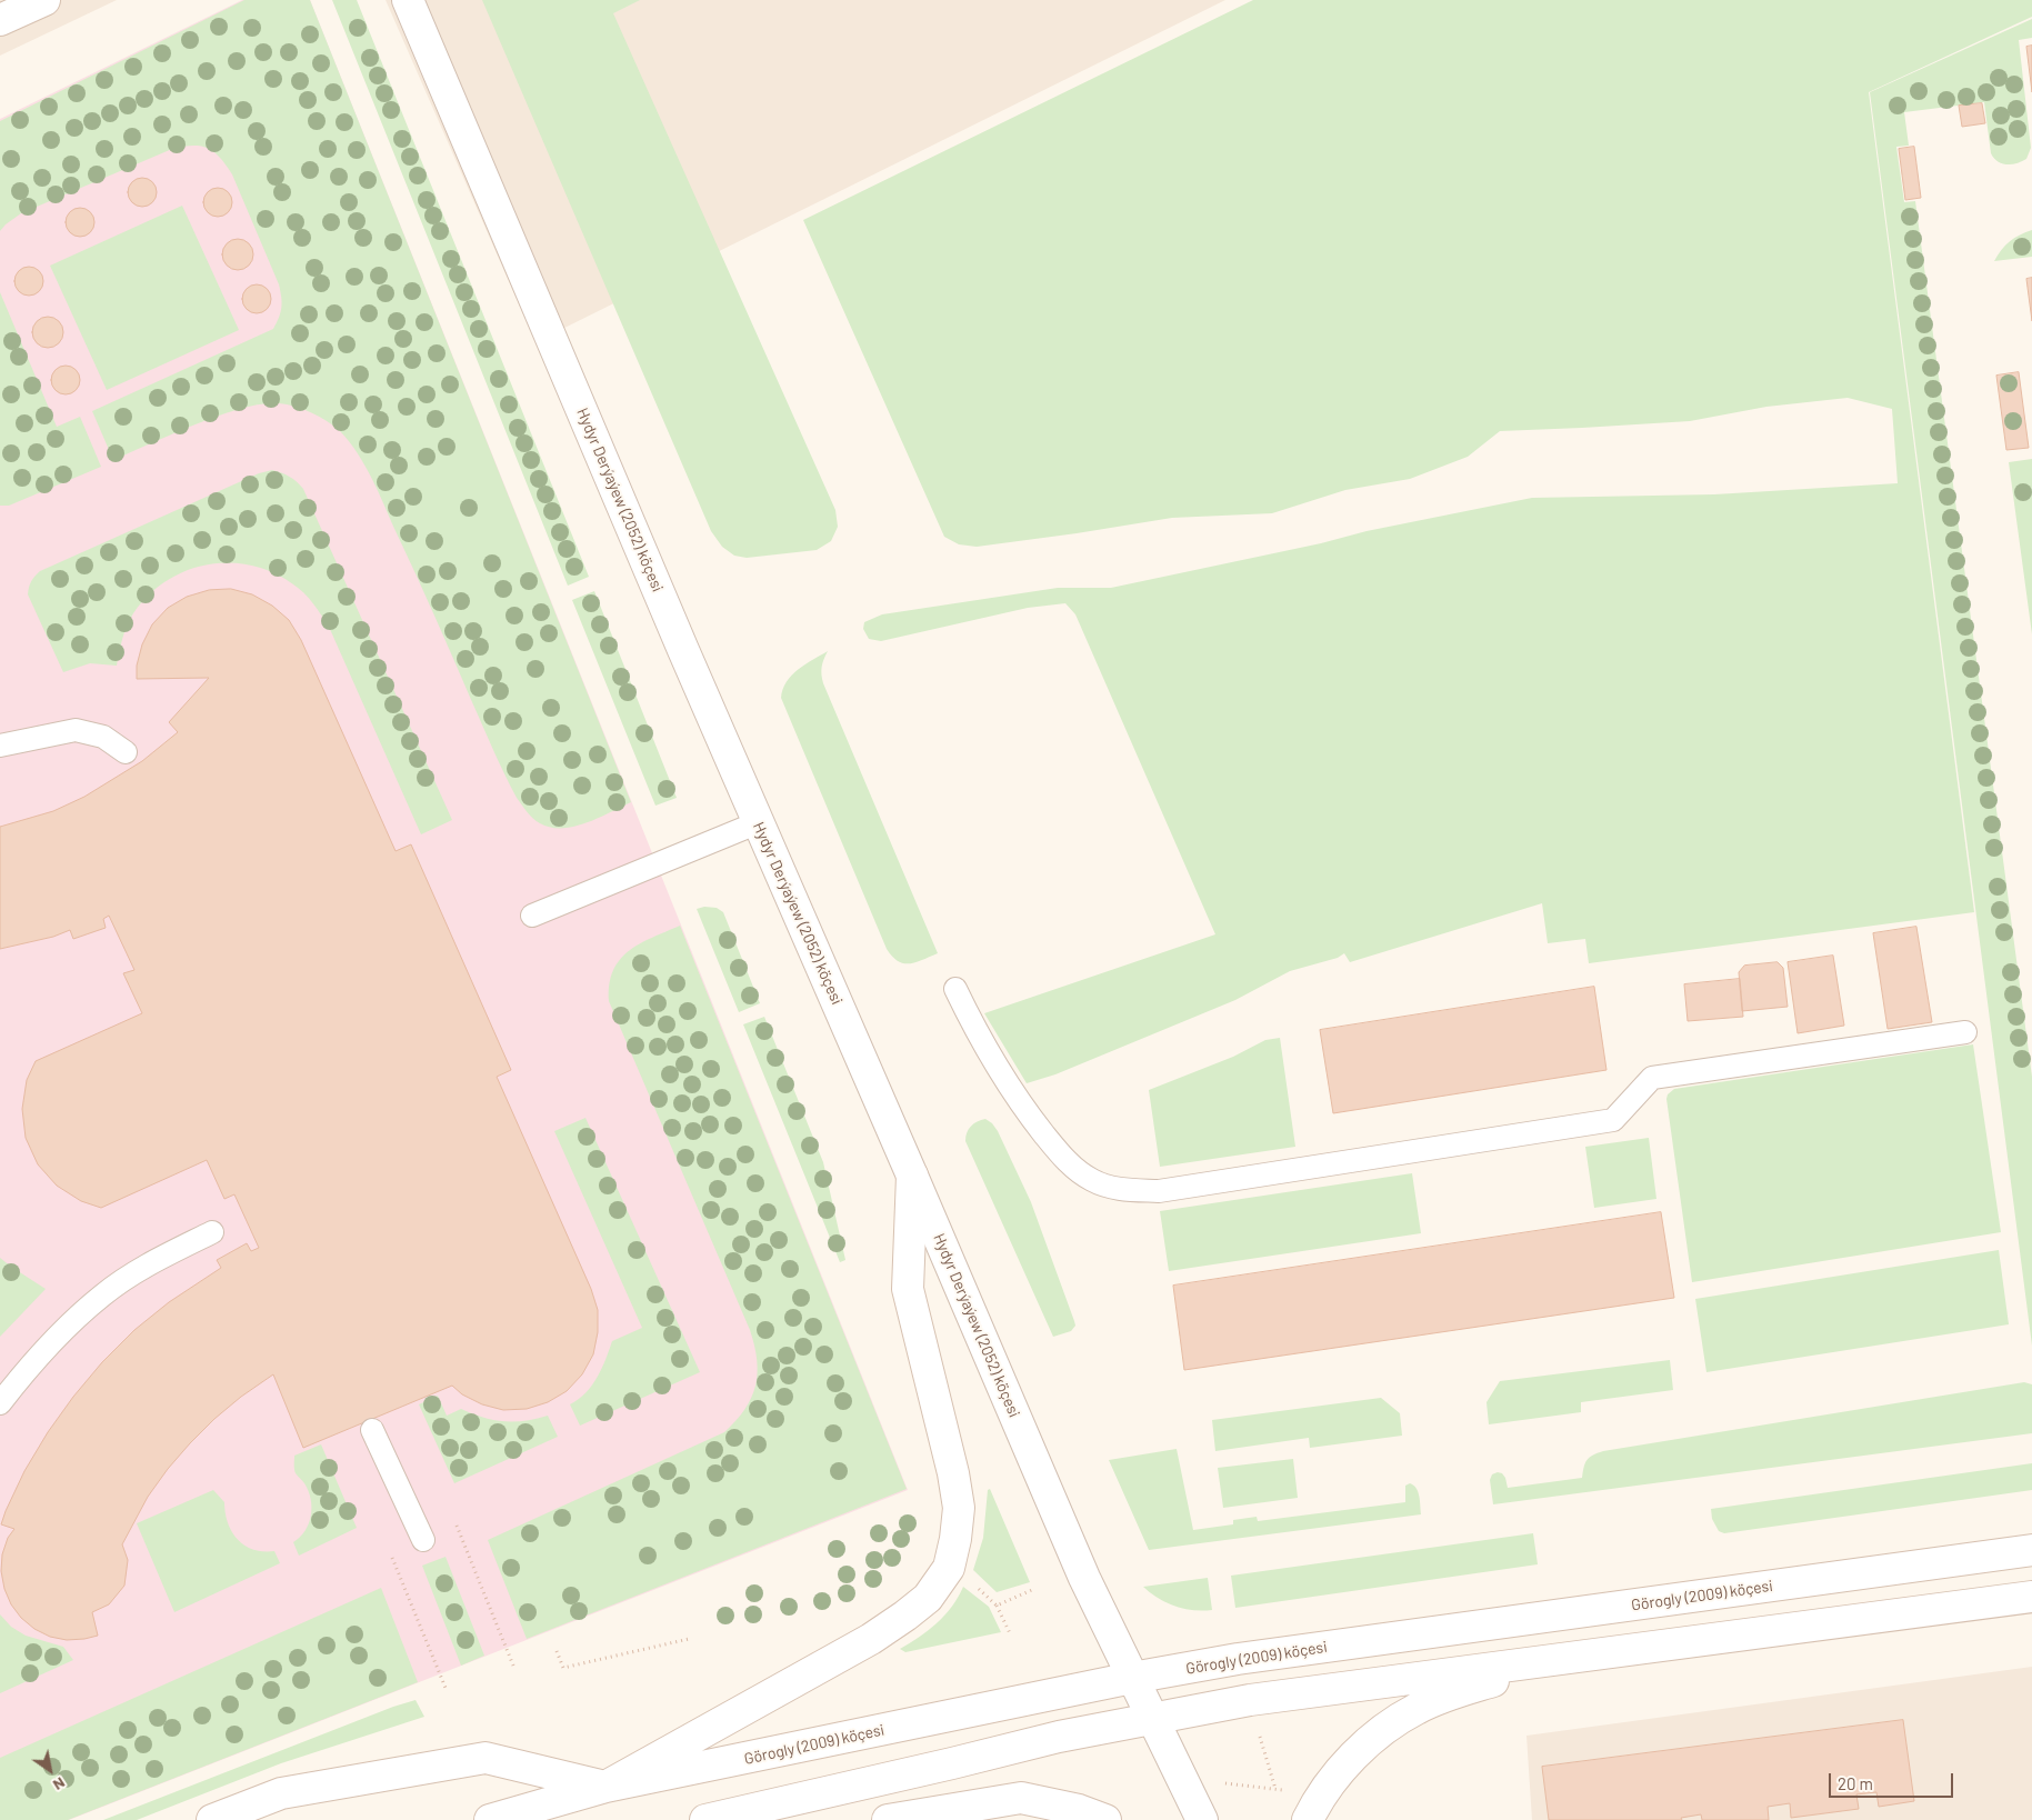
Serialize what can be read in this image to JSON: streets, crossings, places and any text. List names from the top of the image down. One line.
{"streets":{"main road":["Hydyr Derýaýew (2052) köçesi","Görogly (2009) köçesi"]},"crossings":[["Hydyr Derýaýew (2052) köçesi","Görogly (2009) köçesi"]],"scale_bar":"20 m","north":"bottom right"}
